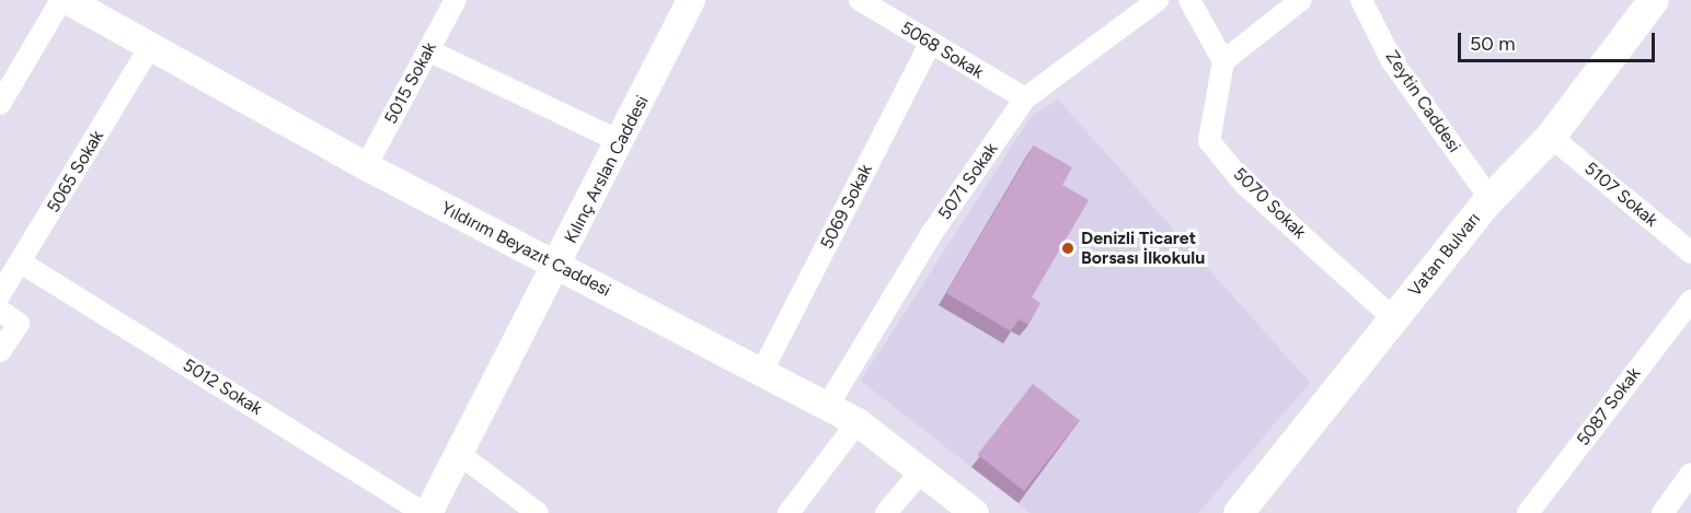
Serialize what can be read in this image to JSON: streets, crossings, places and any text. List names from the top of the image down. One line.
{"streets":{"main road":["Vatan Bulvarı"],"street":["5068 Sokak","5015 Sokak","Zeytin Caddesi","Kılınç Arslan Caddesi","5065 Sokak","5071 Sokak","5107 Sokak","5070 Sokak","5069 Sokak","Yıldırım Beyazıt Caddesi","5012 Sokak","5087 Sokak"]},"crossings":[["5068 Sokak","5071 Sokak"],["5068 Sokak","5069 Sokak"],["5015 Sokak","Yıldırım Beyazıt Caddesi"],["Zeytin Caddesi","Vatan Bulvarı"],["Kılınç Arslan Caddesi","Yıldırım Beyazıt Caddesi"],["Kılınç Arslan Caddesi","5012 Sokak"],["5065 Sokak","Yıldırım Beyazıt Caddesi"],["5065 Sokak","5012 Sokak"],["5071 Sokak","Yıldırım Beyazıt Caddesi"],["5107 Sokak","Vatan Bulvarı"],["5070 Sokak","Vatan Bulvarı"],["5069 Sokak","Yıldırım Beyazıt Caddesi"]],"places":["Denizli Ticaret Borsası İlkokulu"],"scale_bar":"50 m"}
